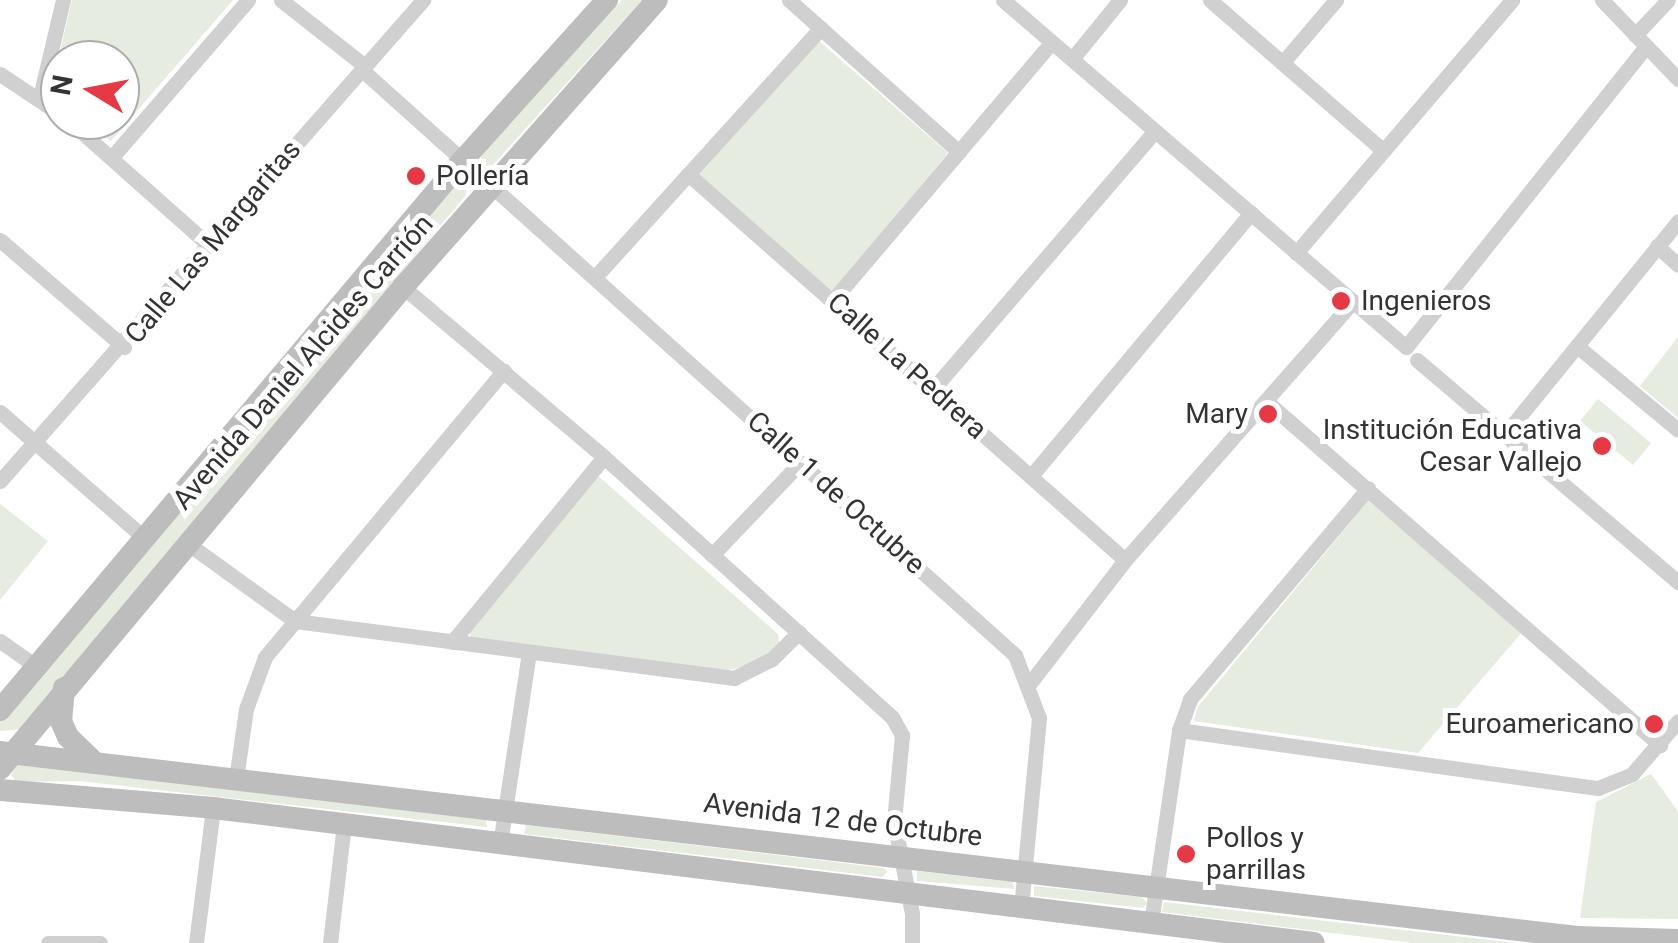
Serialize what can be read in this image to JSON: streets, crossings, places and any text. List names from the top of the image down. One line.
{"streets":{"main road":["Avenida Daniel Alcides Carrión","Avenida 12 de Octubre"],"street":["Calle Las Margaritas","Calle La Pedrera","Calle 1 de Octubre"]},"crossings":[["Calle Las Margaritas","Calle 1 de Octubre"],["Avenida Daniel Alcides Carrión","Calle 1 de Octubre"],["Avenida Daniel Alcides Carrión","Avenida 12 de Octubre"],["Calle 1 de Octubre","Avenida 12 de Octubre"]],"places":["Pollería","Ingenieros","Mary","Institución Educativa Cesar Vallejo","Euroamericano","Pollos y parrillas"],"north":"left"}
